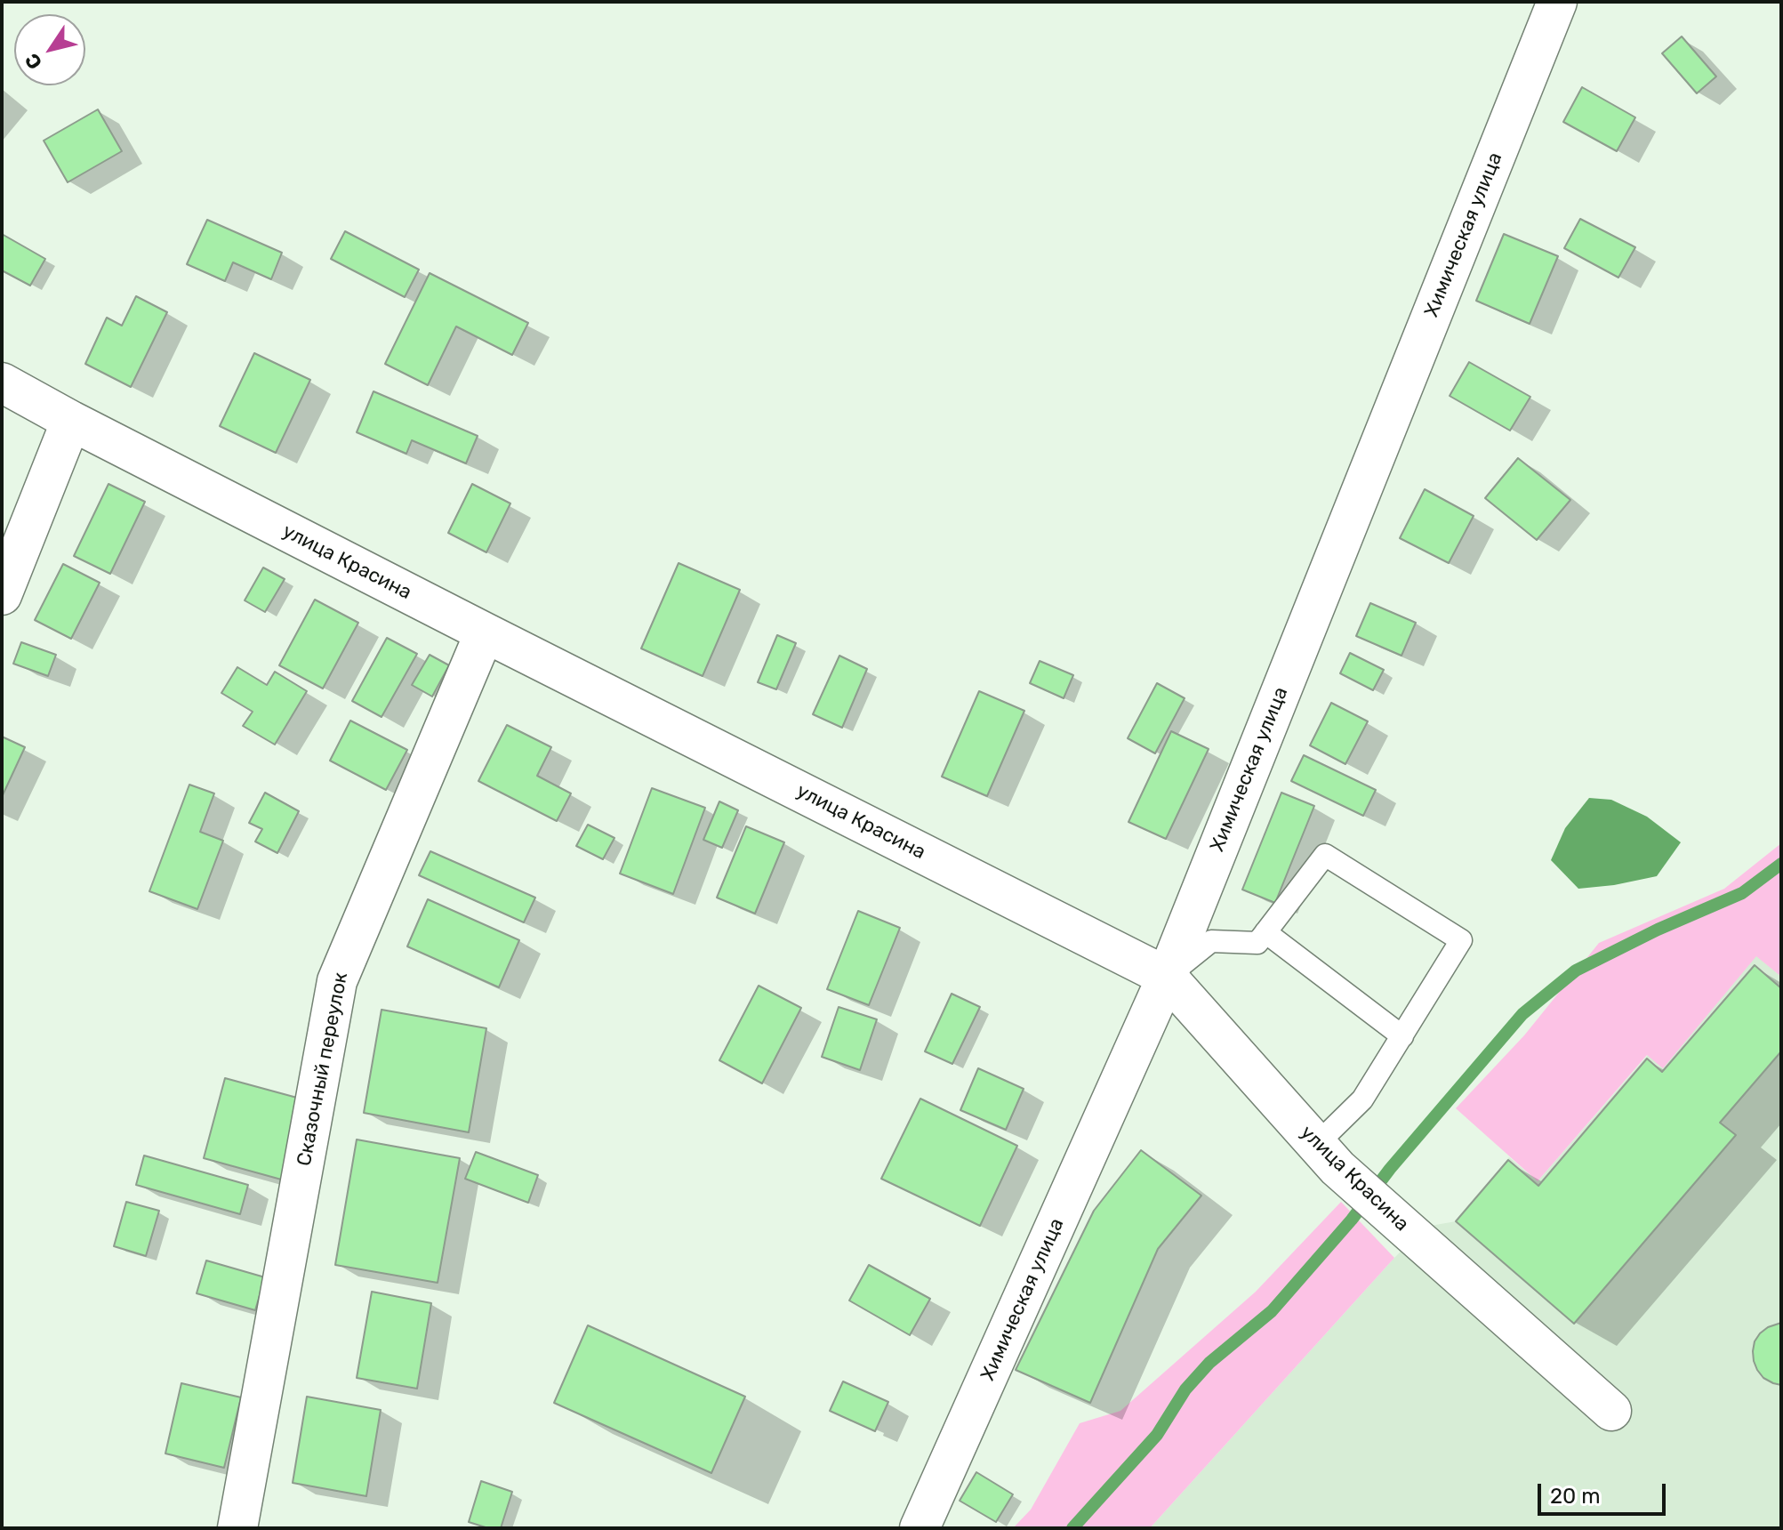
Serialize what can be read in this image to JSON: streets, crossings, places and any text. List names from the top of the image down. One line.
{"streets":{"street":["Химическая улица","улица Красина","Сказочный переулок"]},"crossings":[["Химическая улица","улица Красина"],["улица Красина","Сказочный переулок"]],"scale_bar":"20 m","north":"bottom left"}
